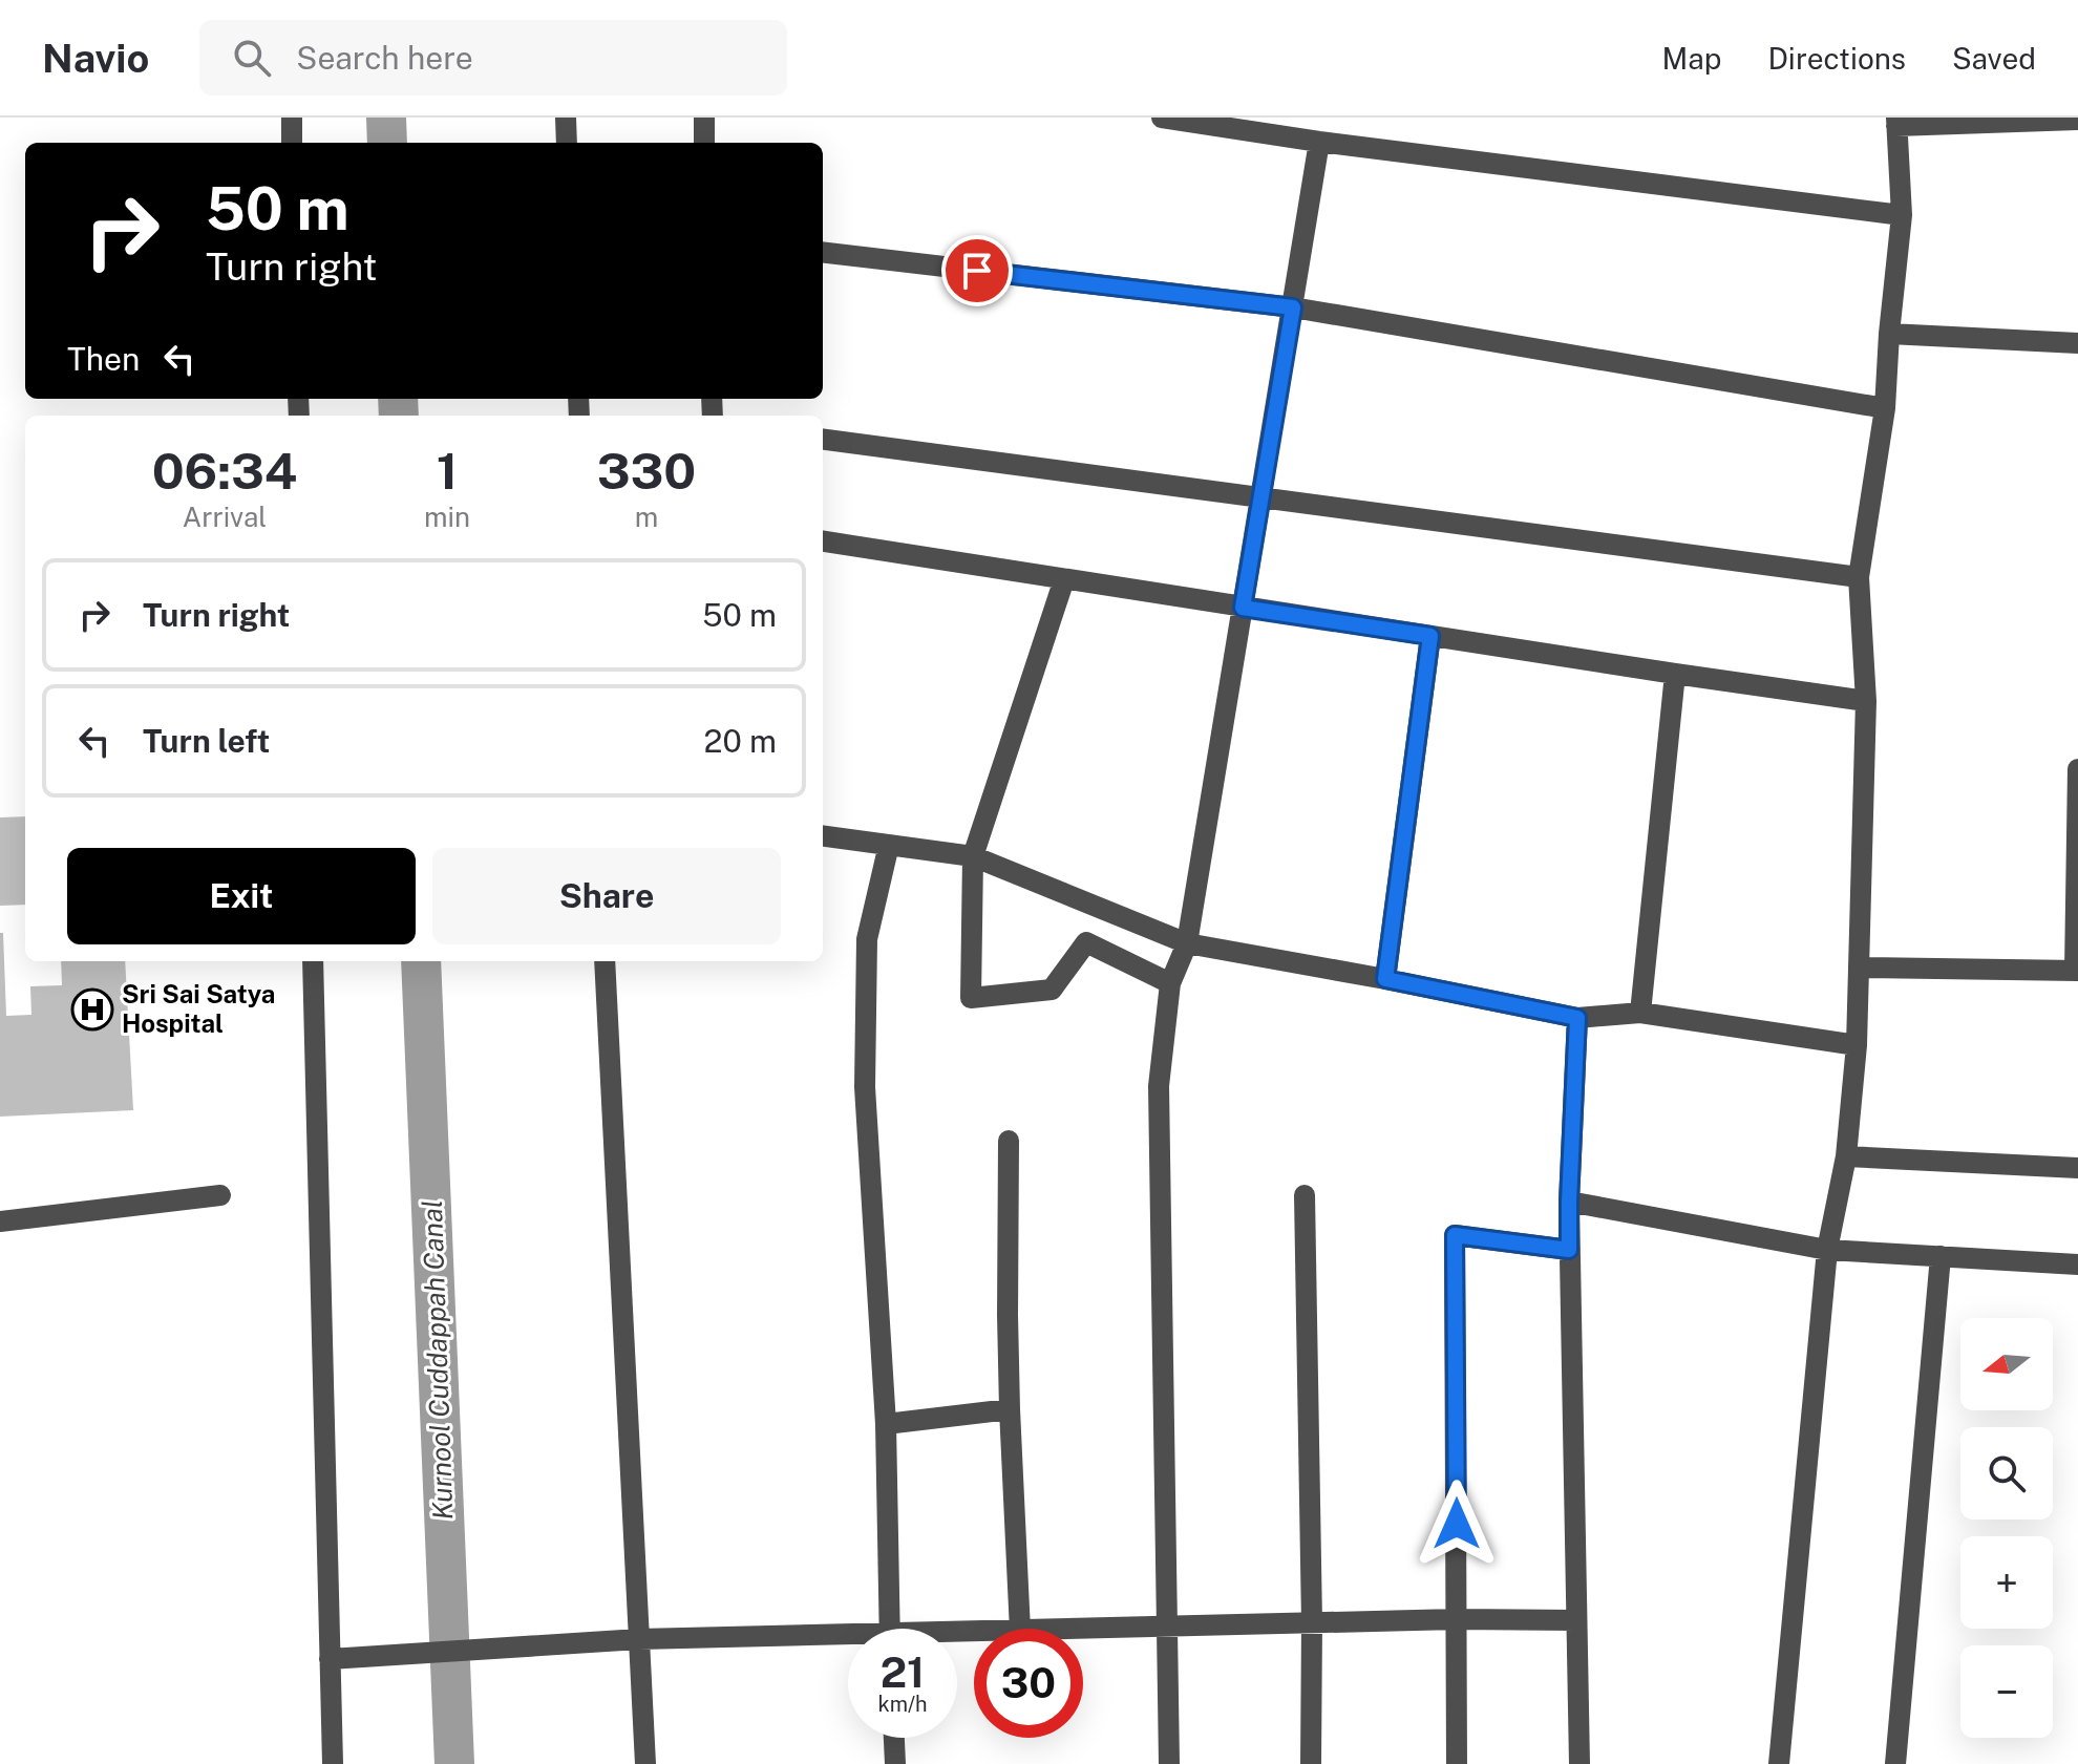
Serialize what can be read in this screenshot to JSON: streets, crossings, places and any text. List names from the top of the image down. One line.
{"water":["Kurnool Cuddappah Canal"],"places":{"hospital":["Sri Sai Satya Hospital"]},"north":"left","page":{"header":"Navio","search":"Search here","nav":["Map","Directions","Saved"],"turn":["50 m","Turn right"],"then":"Then","eta":["06:34","Arrival","1","min","330","m"],"list":[{"name":"Turn right","value":"50 m"},{"name":"Turn left","value":"20 m"}],"buttons":["Exit","Share"],"map_buttons":["+","−"],"speed":"21 km/h","limit":"30"}}
